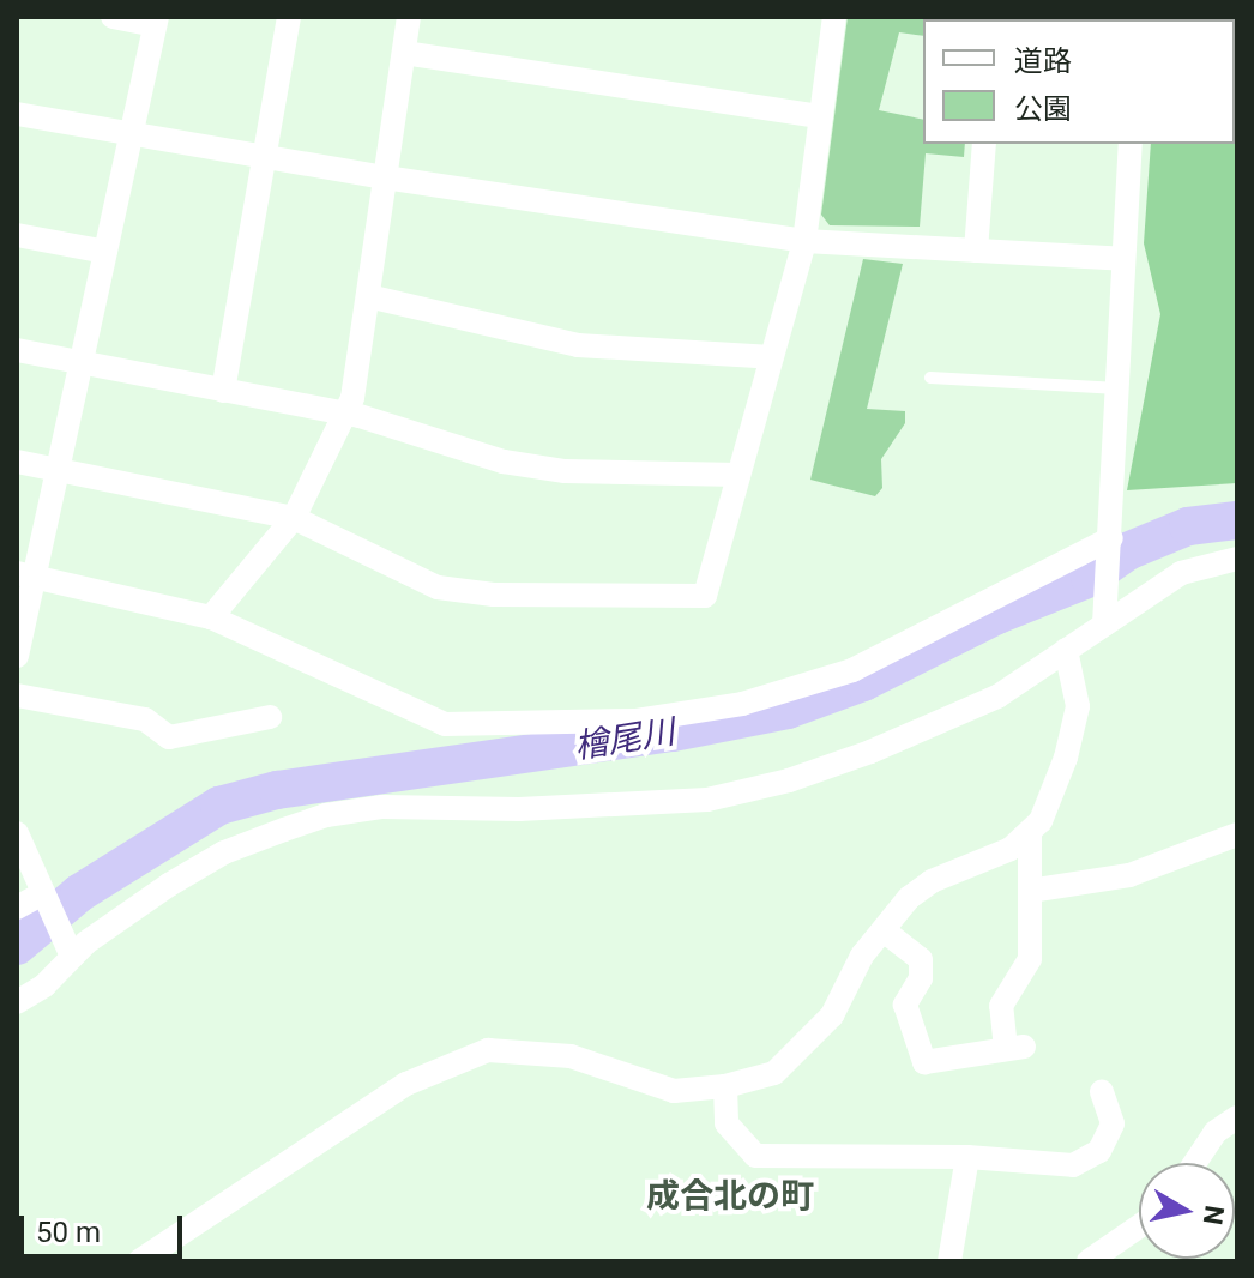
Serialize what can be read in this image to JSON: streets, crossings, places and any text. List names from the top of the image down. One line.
{"districts":["成合北の町"],"water":["檜尾川"],"legend":["道路","公園"],"scale_bar":"50 m","north":"right"}
